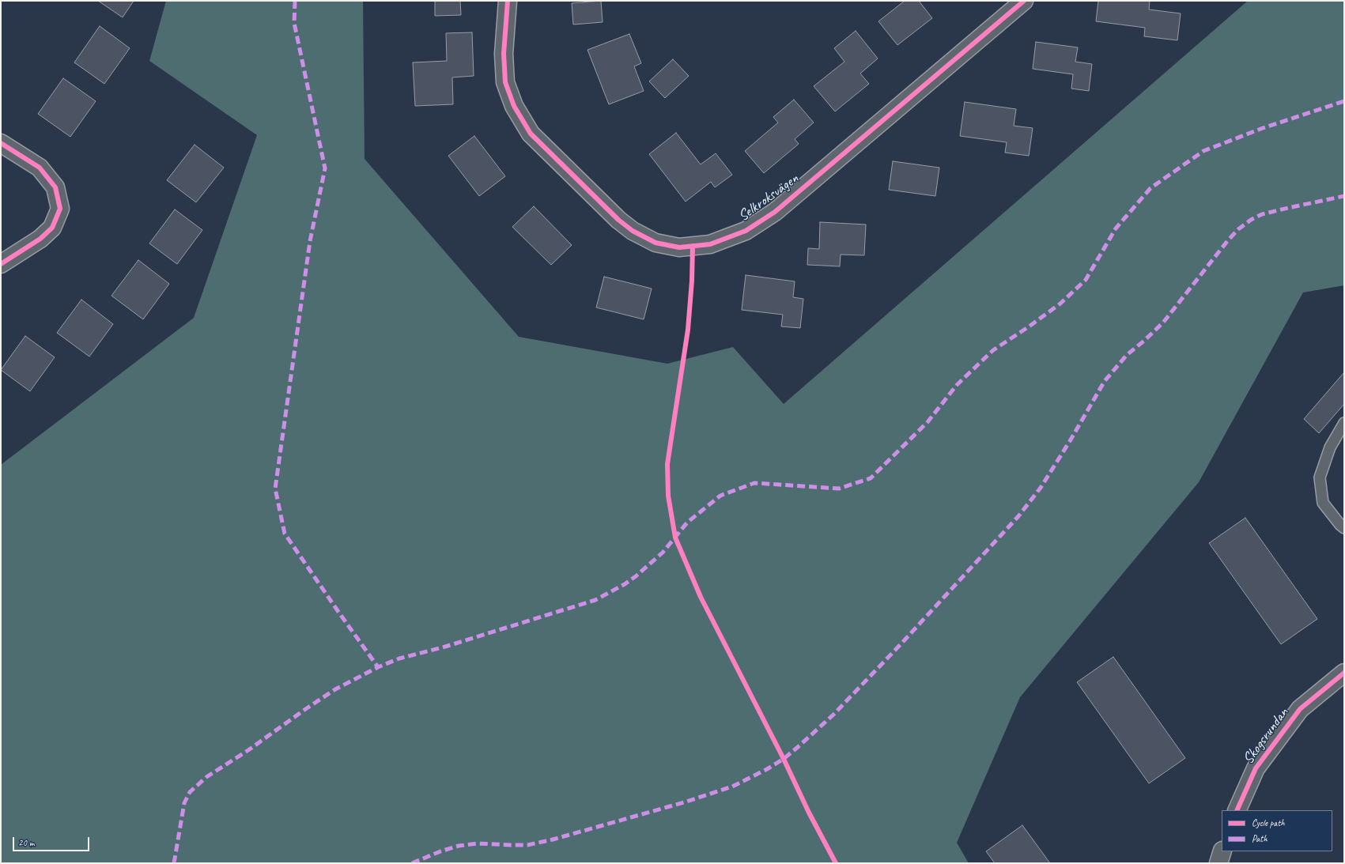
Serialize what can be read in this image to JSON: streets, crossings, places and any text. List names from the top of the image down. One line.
{"streets":{"street":["Selkroksvägen","Skogsrundan"]},"legend":["Cycle path","Path"],"scale_bar":"20 m"}
